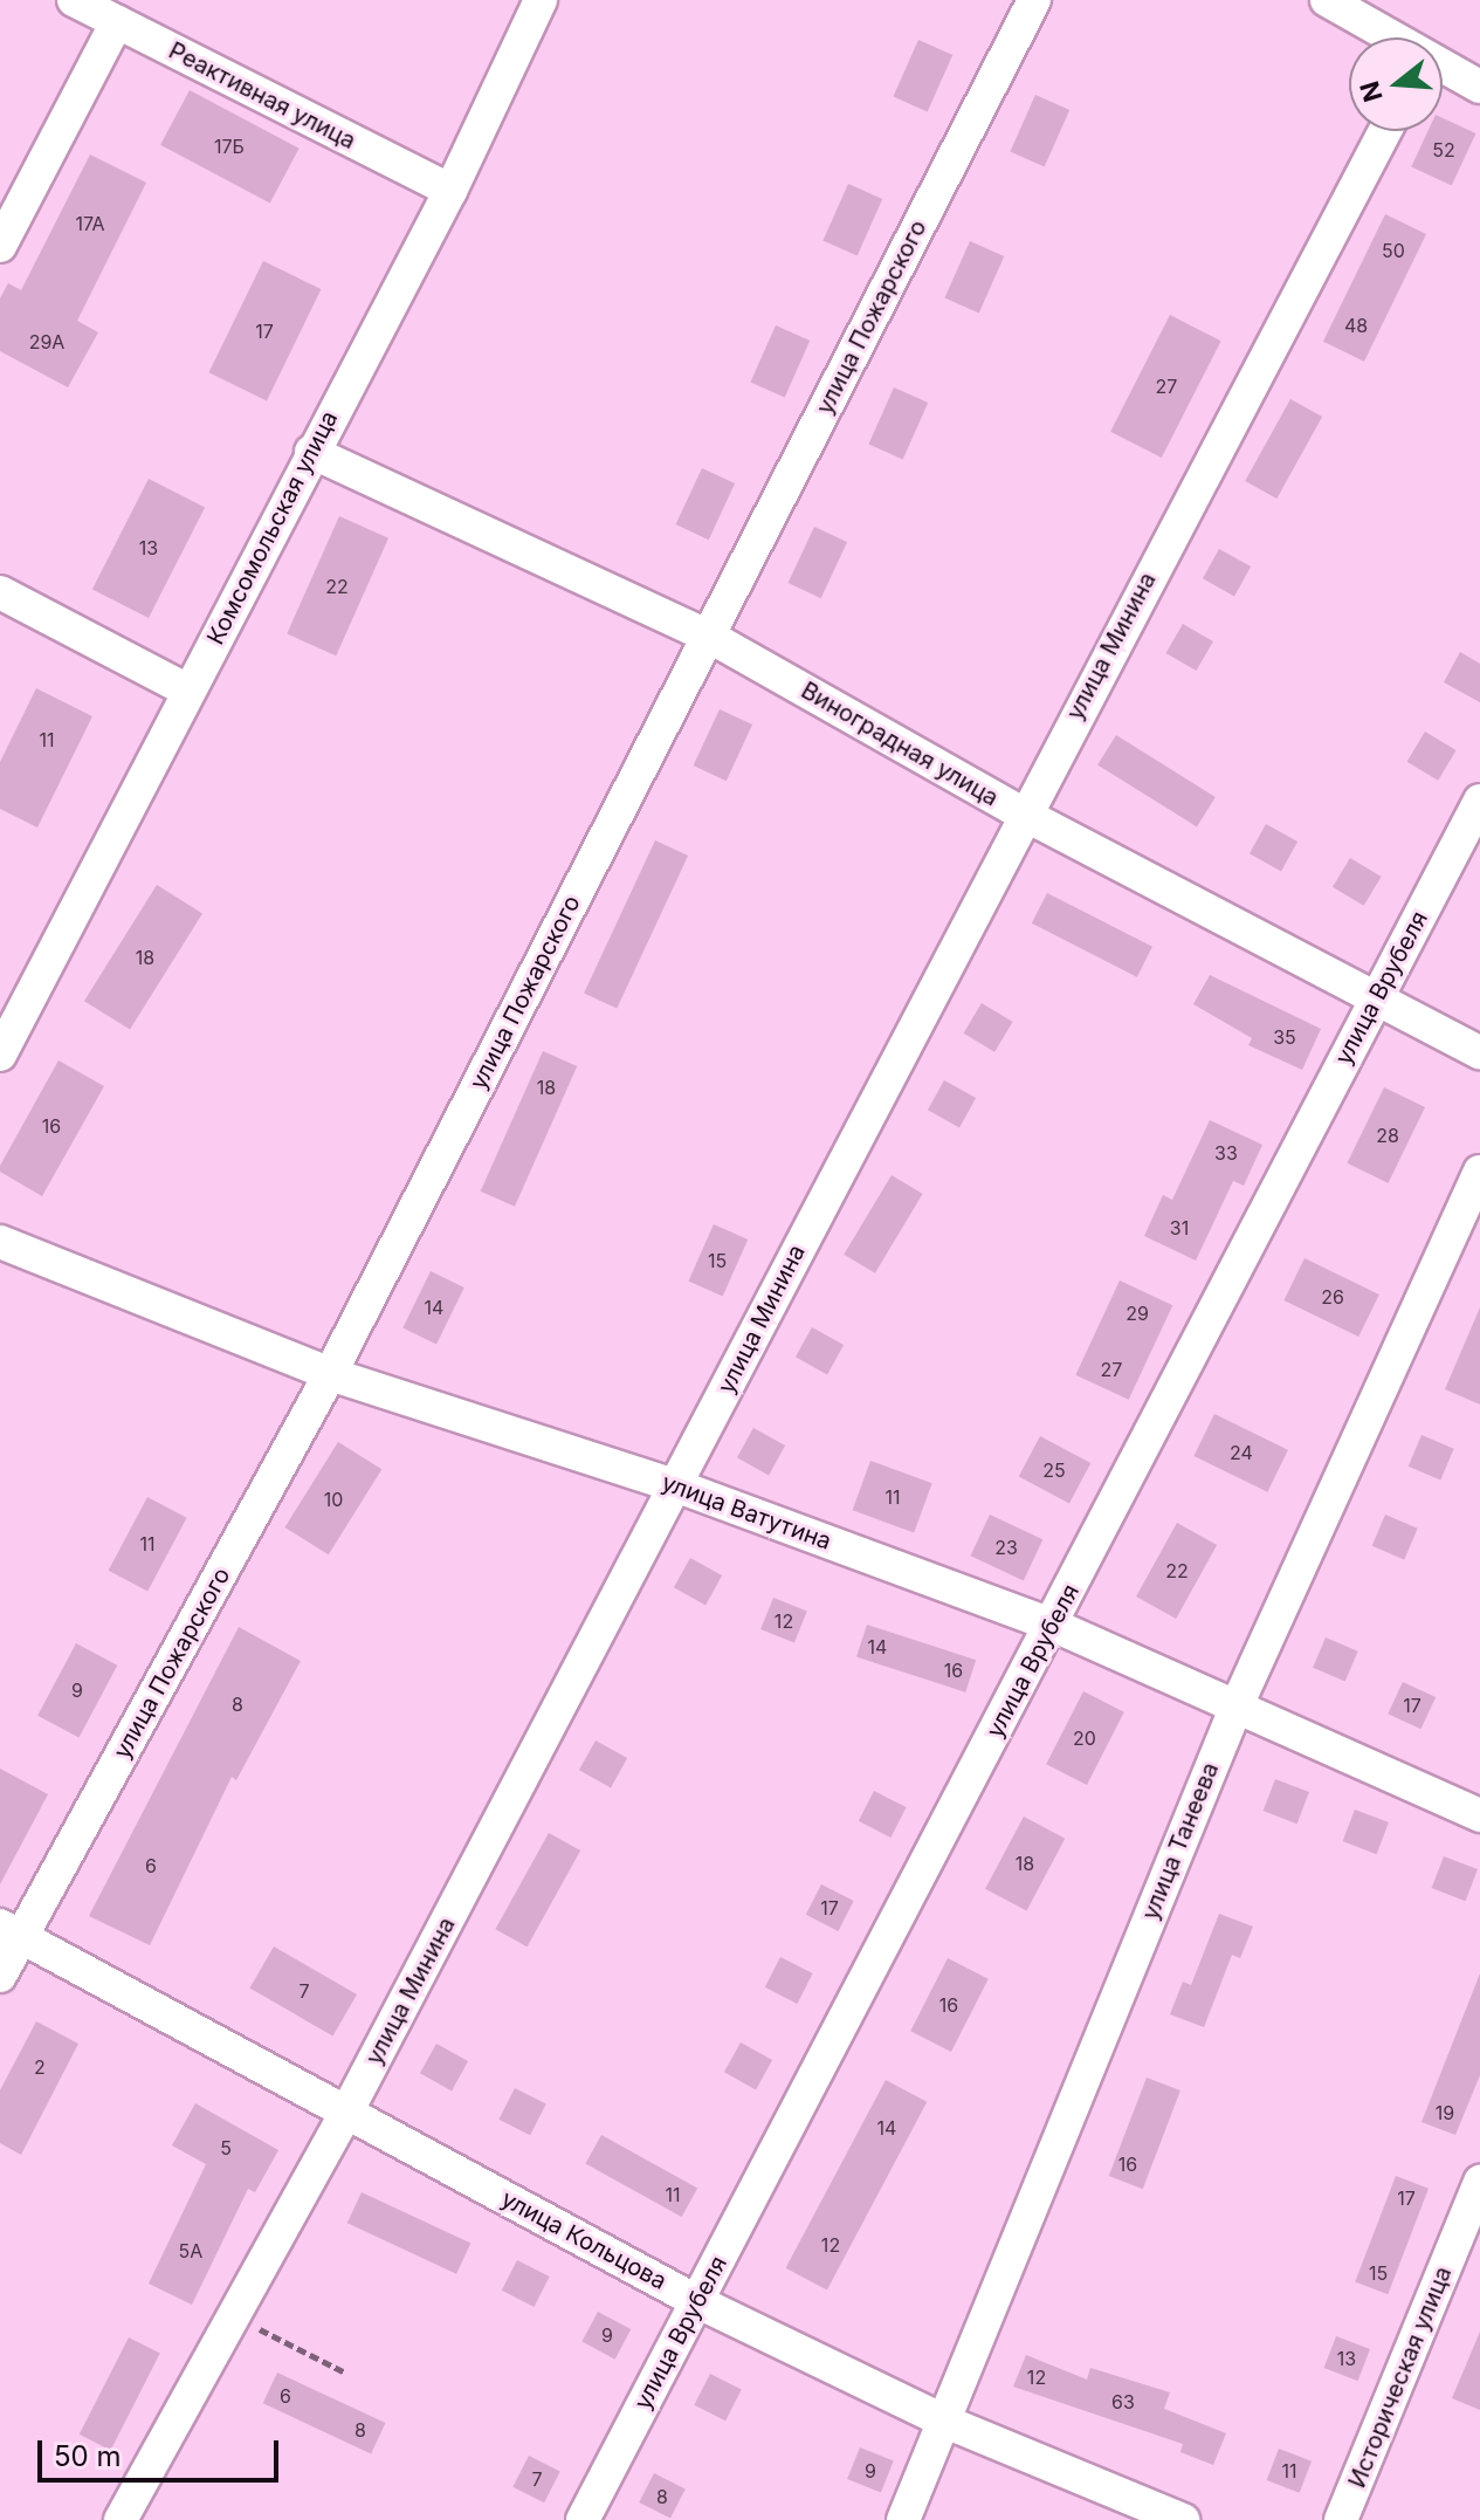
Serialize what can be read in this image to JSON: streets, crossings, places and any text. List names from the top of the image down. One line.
{"streets":{"street":["Реактивная улица","улица Пожарского","Комсомольская улица","улица Минина","Виноградная улица","улица Врубеля","улица Ватутина","улица Танеева","улица Кольцова","Историческая улица"]},"crossings":[["Реактивная улица","Комсомольская улица"],["улица Пожарского","Виноградная улица"],["улица Пожарского","улица Ватутина"],["улица Пожарского","улица Кольцова"],["Комсомольская улица","Виноградная улица"],["улица Минина","Виноградная улица"],["улица Минина","улица Ватутина"],["улица Минина","улица Кольцова"],["Виноградная улица","улица Врубеля"],["улица Врубеля","улица Ватутина"],["улица Врубеля","улица Кольцова"],["улица Ватутина","улица Танеева"],["улица Танеева","улица Кольцова"]],"house_numbers":["17Б","52","17А","50","48","17","29А","27","13","22","11","18","35","18","16","28","33","31","15","26","14","29","27","24","25","11","10","11","23","22","12","14","16","9","8","17","20","18","6","17","7","16","2","19","14","5","16","11","17","12","5А","15","9","13","12","6","63","8","9","11","7","8"],"scale_bar":"50 m","north":"left"}
